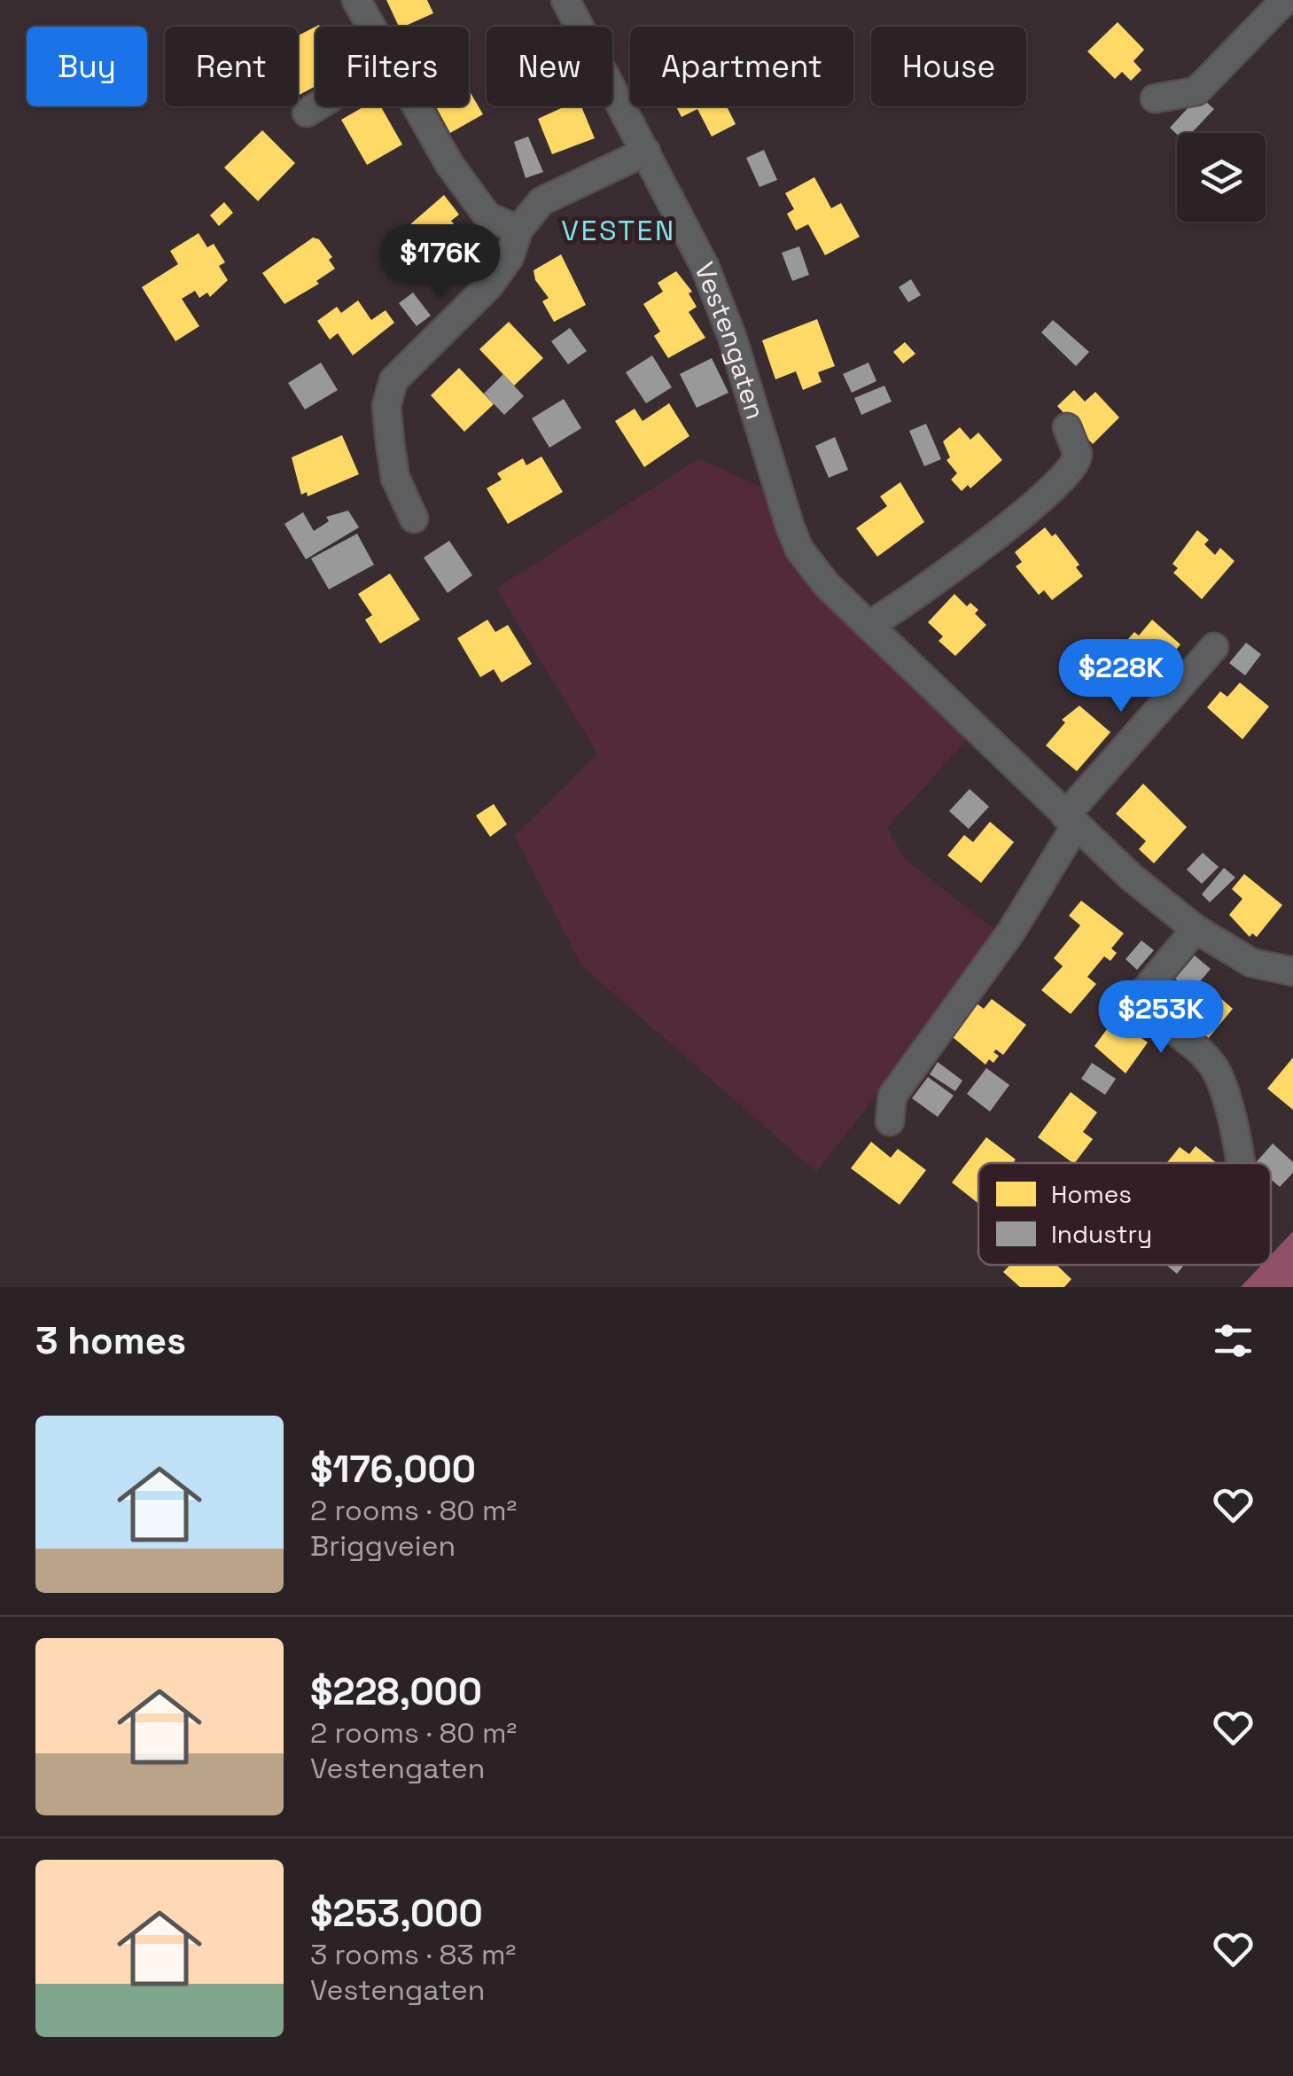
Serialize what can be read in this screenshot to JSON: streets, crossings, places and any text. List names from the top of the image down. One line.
{"streets":{"street":["Vestengaten"]},"districts":["VESTEN"],"legend":["Homes","Industry"],"page":{"chip":["Buy","Rent","Filters","New","Apartment","House"],"price":["$176K","$228K","$253K"],"heading":"3 homes","list":[{"name":"$176,000","note":"2 rooms · 80 m² · Briggveien"},{"name":"$228,000","note":"2 rooms · 80 m² · Vestengaten"},{"name":"$253,000","note":"3 rooms · 83 m² · Vestengaten"}]}}
